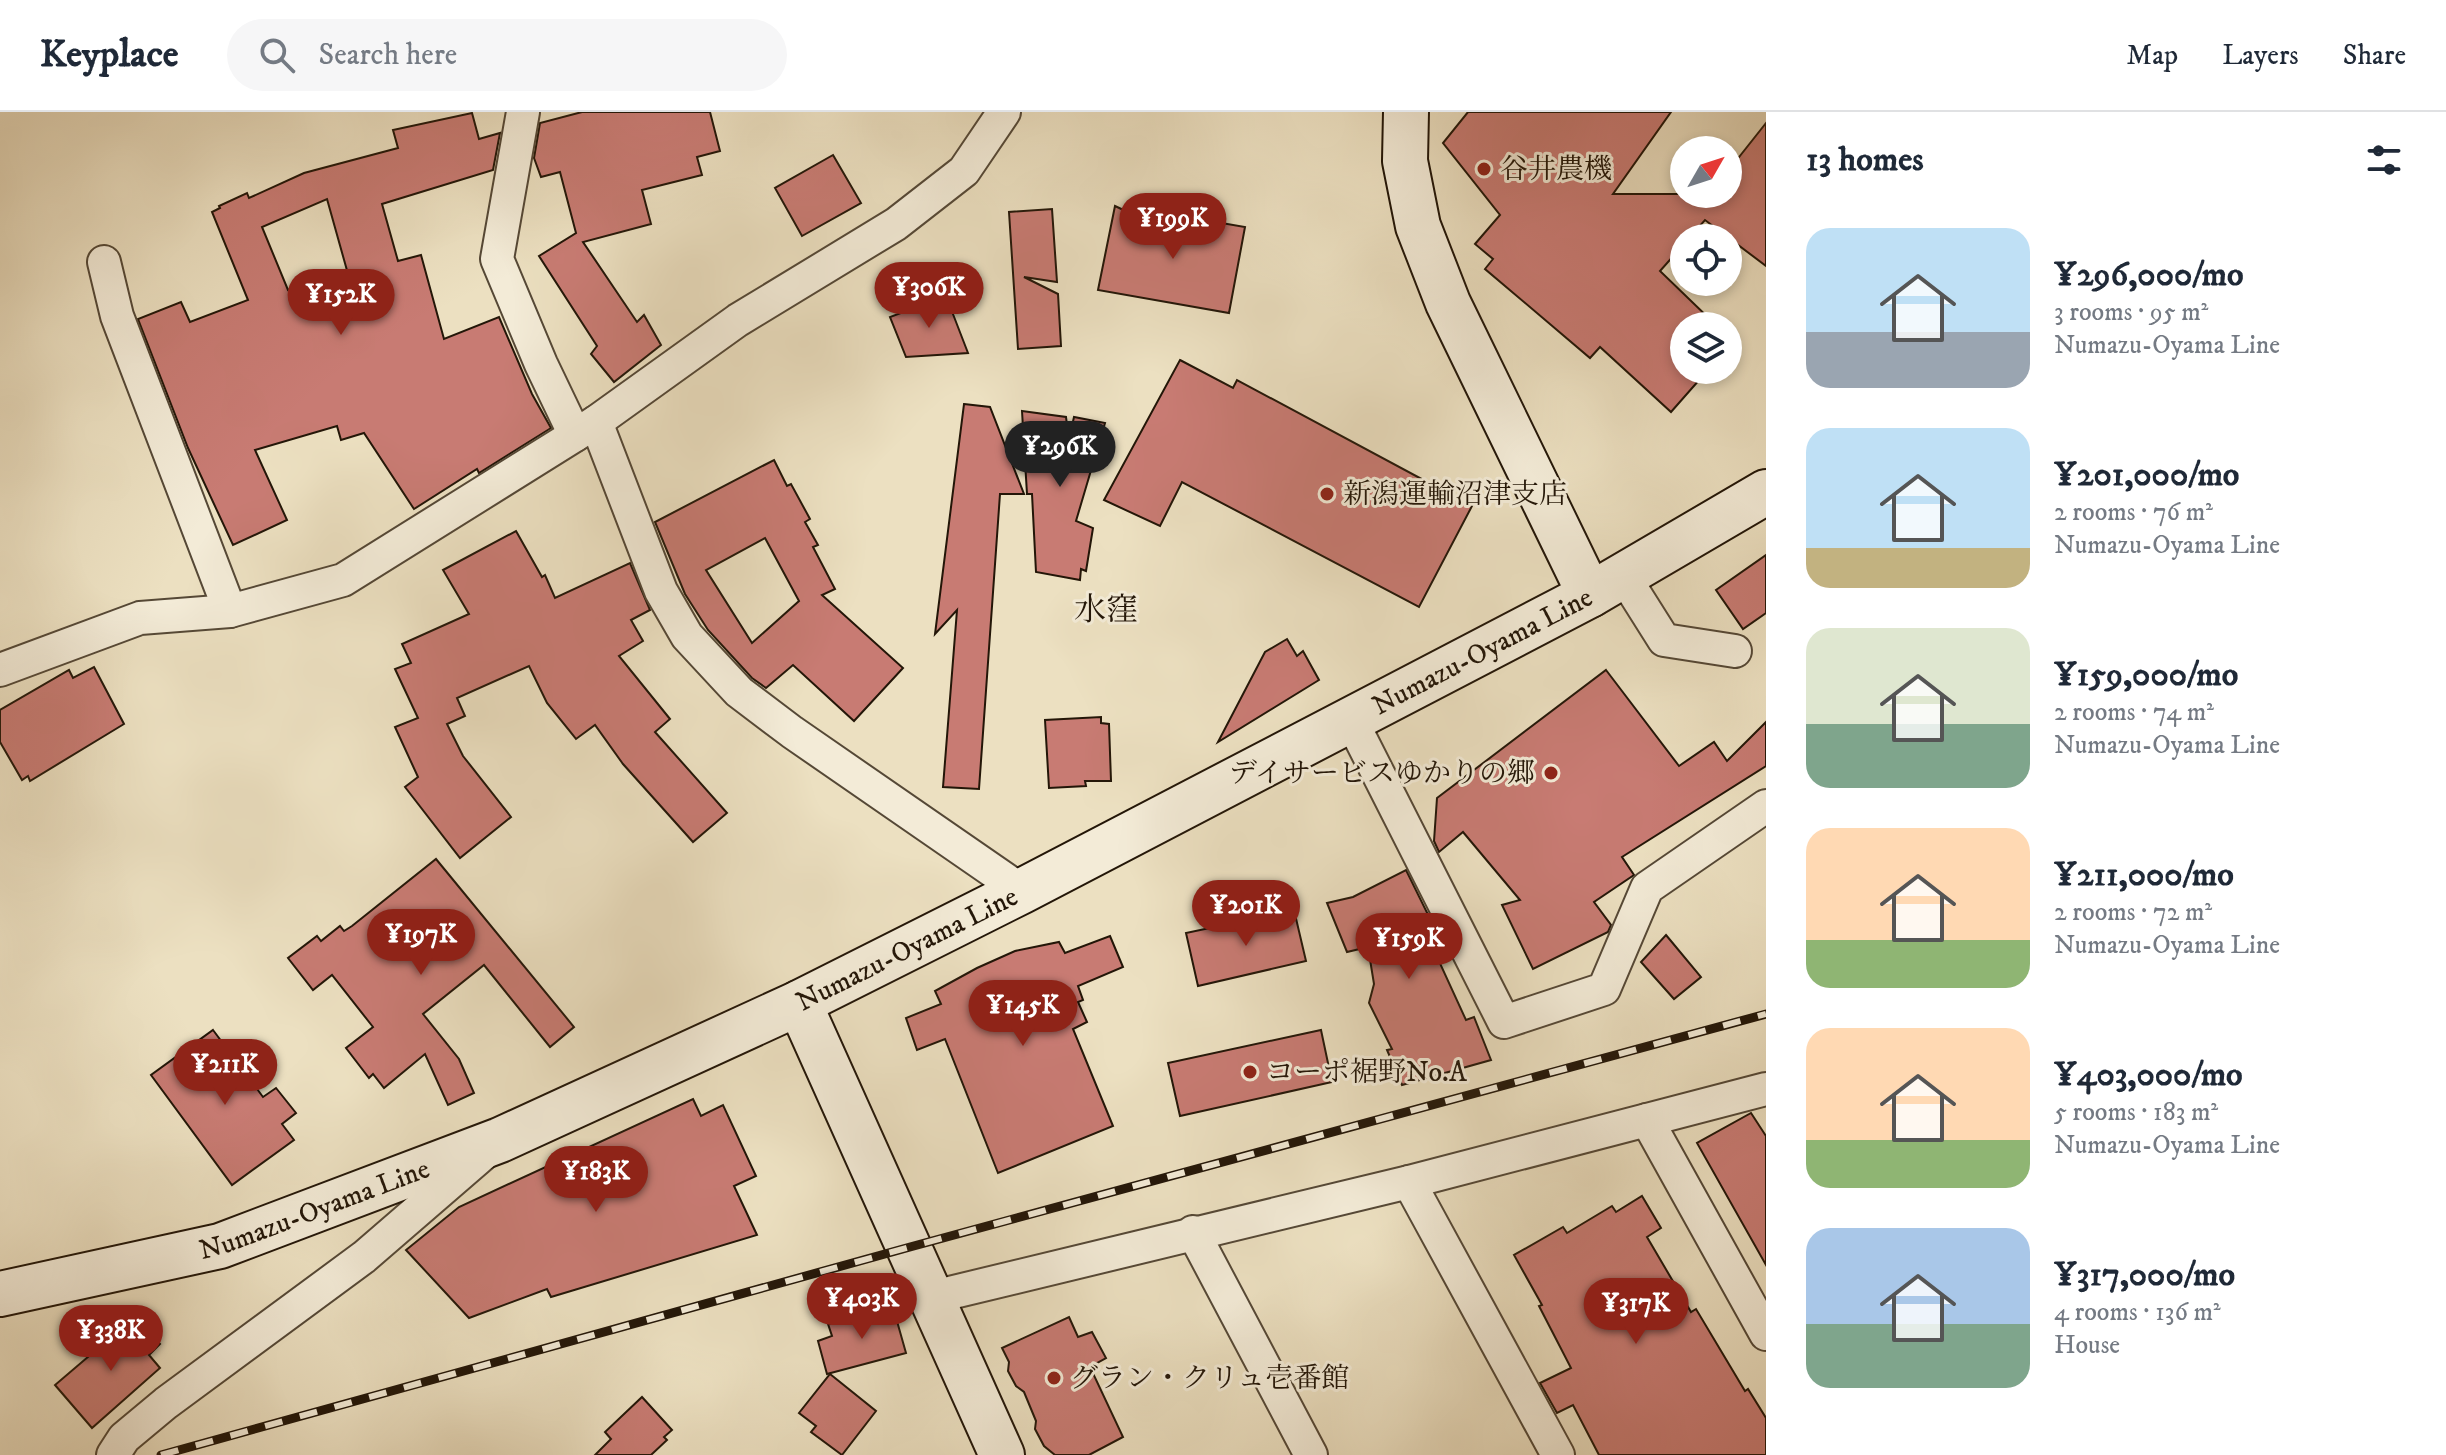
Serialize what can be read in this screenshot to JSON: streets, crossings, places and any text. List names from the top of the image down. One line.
{"streets":{"main road":["Numazu-Oyama Line"]},"districts":["水窪"],"places":["谷井農機","新潟運輸沼津支店","デイサービスゆかりの郷","コーポ裾野No.A","グラン・クリュ壱番館"],"north":"top right","page":{"header":"Keyplace","search":"Search here","nav":["Map","Layers","Share"],"heading":"13 homes","price":["¥199K","¥306K","¥152K","¥296K","¥201K","¥197K","¥159K","¥145K","¥211K","¥183K","¥403K","¥317K","¥338K"],"list":[{"name":"¥296,000/mo","note":"3 rooms · 95 m² · Numazu-Oyama Line"},{"name":"¥201,000/mo","note":"2 rooms · 76 m² · Numazu-Oyama Line"},{"name":"¥159,000/mo","note":"2 rooms · 74 m² · Numazu-Oyama Line"},{"name":"¥211,000/mo","note":"2 rooms · 72 m² · Numazu-Oyama Line"},{"name":"¥403,000/mo","note":"5 rooms · 183 m² · Numazu-Oyama Line"},{"name":"¥317,000/mo","note":"4 rooms · 136 m² · House"}]}}
